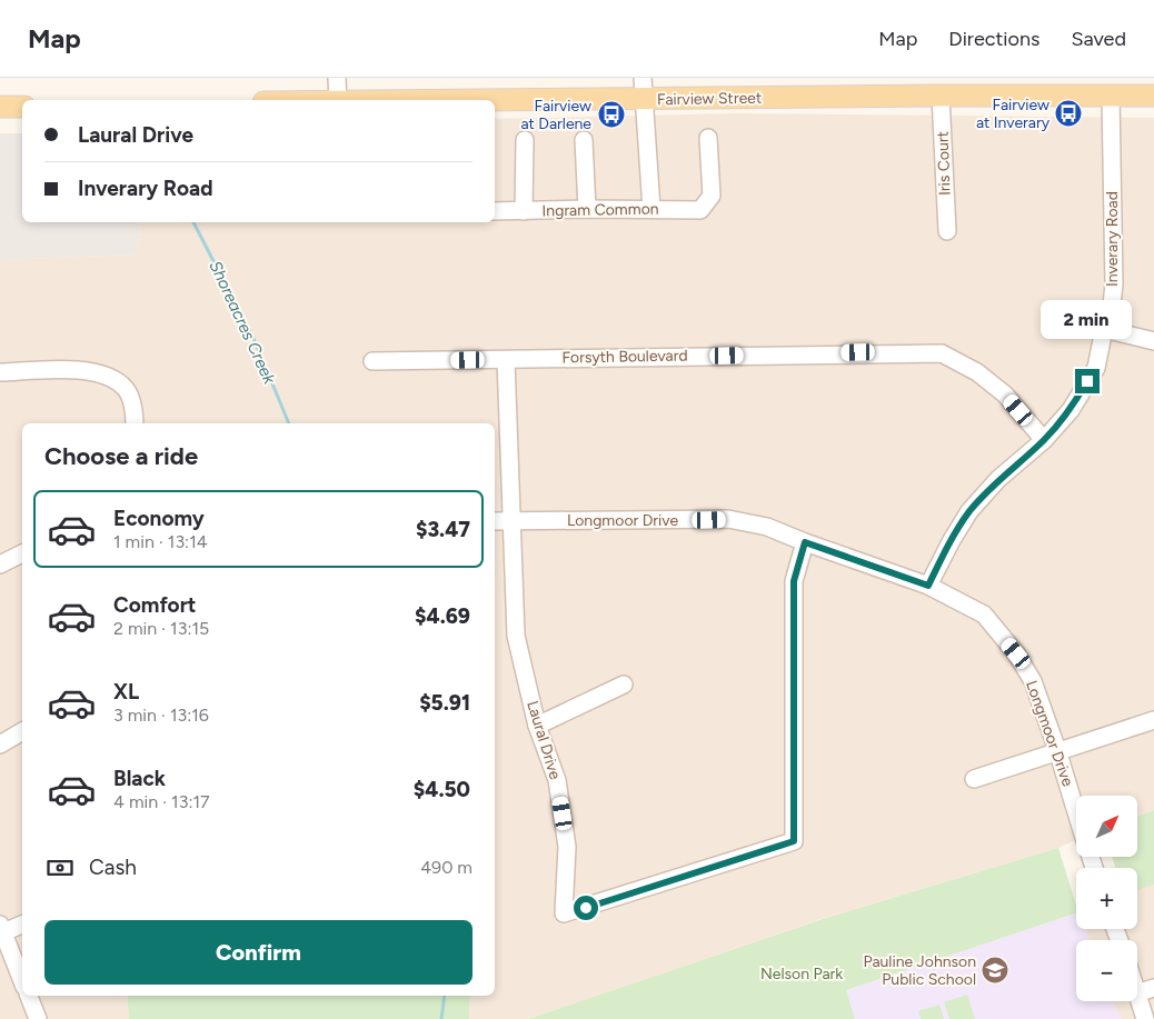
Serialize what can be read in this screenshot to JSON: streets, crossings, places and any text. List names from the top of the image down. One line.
{"streets":{"main road":["Fairview Street"],"street":["Iris Court","Ingram Common","Inverary Road","Forsyth Boulevard","Longmoor Drive","Laural Drive"]},"crossings":[["Fairview Street","Iris Court"],["Fairview Street","Inverary Road"],["Inverary Road","Forsyth Boulevard"],["Inverary Road","Longmoor Drive"],["Forsyth Boulevard","Laural Drive"],["Longmoor Drive","Laural Drive"]],"water":["Shoreacres Creek"],"parks":["Nelson Park"],"places":{"bus stop":["Fairview at Inverary","Fairview at Darlene"],"school or university":["Pauline Johnson Public School"]},"north":"top right","page":{"header":"Map","nav":["Map","Directions","Saved"],"banner":["Laural Drive","Inverary Road"],"bubble":"2 min","heading":"Choose a ride","list":[{"name":"Economy","note":"1 min · 13:14","value":"$3.47"},{"name":"Comfort","note":"2 min · 13:15","value":"$4.69"},{"name":"XL","note":"3 min · 13:16","value":"$5.91"},{"name":"Black","note":"4 min · 13:17","value":"$4.50"}],"map_buttons":["+","−"],"pay":["Cash","490 m"],"buttons":"Confirm"}}
